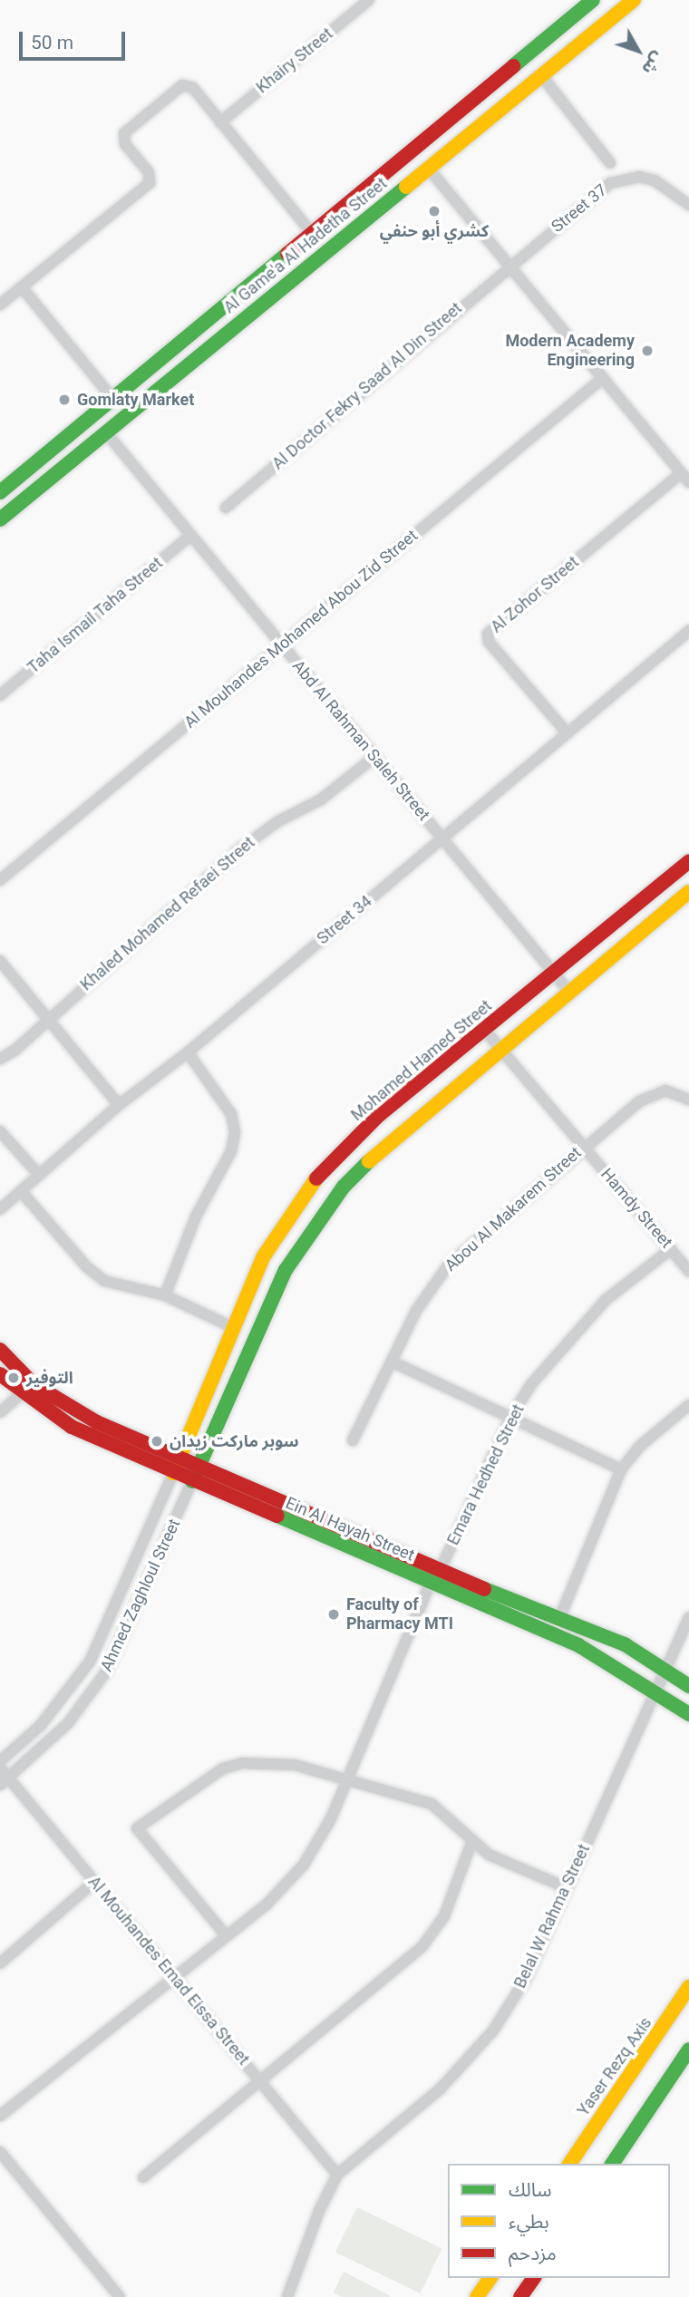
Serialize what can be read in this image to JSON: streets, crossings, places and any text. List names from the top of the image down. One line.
{"streets":{"street":["Khairy Street","Street 37","Al Game'a Al Hadetha Street","Al Doctor Fekry Saad Al Din Street","Al Zohor Street","Taha Ismail Taha Street","Al Mouhandes Mohamed Abou Zid Street","Abd Al Rahman Saleh Street","Khaled Mohamed Refaei Street","Street 34","Mohamed Hamed Street","Hamdy Street","Abou Al Makarem Street","Emara Hedhed Street","Ein Al Hayah Street","Ahmed Zaghloul Street","Belal W Rahma Street","Al Mouhandes Emad Eissa Street","Yaser Rezq Axis"]},"crossings":[["Street 37","Al Doctor Fekry Saad Al Din Street"],["Al Game'a Al Hadetha Street","Abd Al Rahman Saleh Street"],["Al Zohor Street","Street 34"],["Taha Ismail Taha Street","Abd Al Rahman Saleh Street"],["Al Mouhandes Mohamed Abou Zid Street","Abd Al Rahman Saleh Street"],["Abd Al Rahman Saleh Street","Khaled Mohamed Refaei Street"],["Abd Al Rahman Saleh Street","Street 34"],["Abd Al Rahman Saleh Street","Mohamed Hamed Street"],["Mohamed Hamed Street","Hamdy Street"],["Mohamed Hamed Street","Ein Al Hayah Street"],["Mohamed Hamed Street","Ahmed Zaghloul Street"],["Hamdy Street","Abou Al Makarem Street"],["Hamdy Street","Emara Hedhed Street"],["Emara Hedhed Street","Ein Al Hayah Street"],["Emara Hedhed Street","Al Mouhandes Emad Eissa Street"],["Ein Al Hayah Street","Ahmed Zaghloul Street"],["Ein Al Hayah Street","Belal W Rahma Street"],["Ahmed Zaghloul Street","Al Mouhandes Emad Eissa Street"],["Belal W Rahma Street","Al Mouhandes Emad Eissa Street"]],"places":["كشري أبو حنفي","Modern Academy Engineering","Gomlaty Market","التوفير","سوبر ماركت زيدان","Faculty of Pharmacy MTI"],"legend":["سالك","بطيء","مزدحم"],"scale_bar":"50 m","north":"bottom right"}
